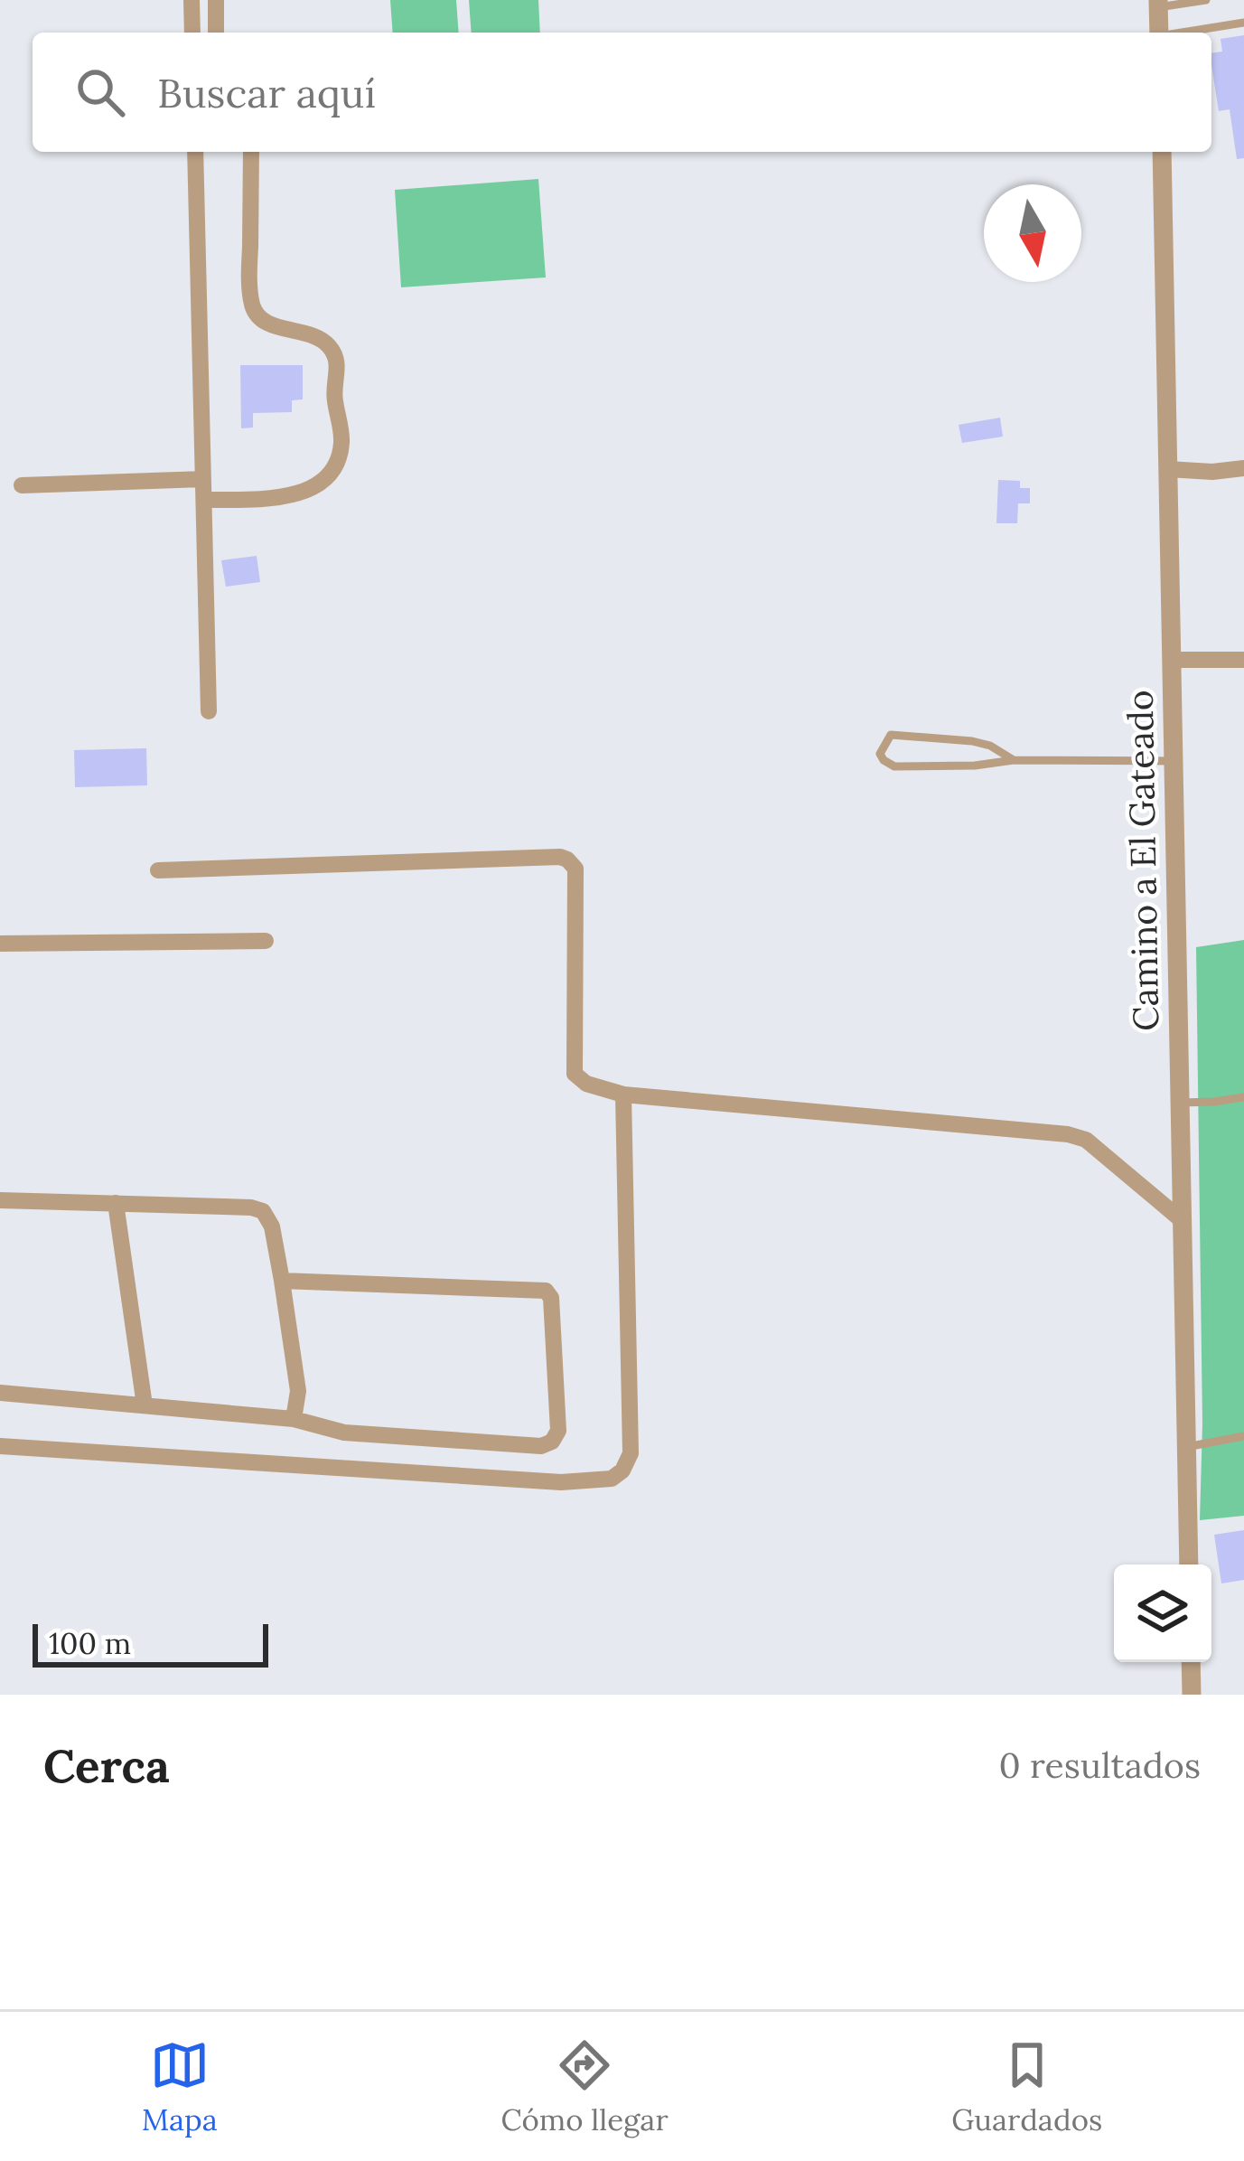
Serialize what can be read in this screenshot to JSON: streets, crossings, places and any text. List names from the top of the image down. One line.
{"streets":{"street":["Camino a El Gateado"]},"scale_bar":"100 m","north":"bottom","page":{"search":"Buscar aquí","scale":"100 m","heading":["Cerca","0 resultados"],"nav":["Mapa","Cómo llegar","Guardados"]}}
